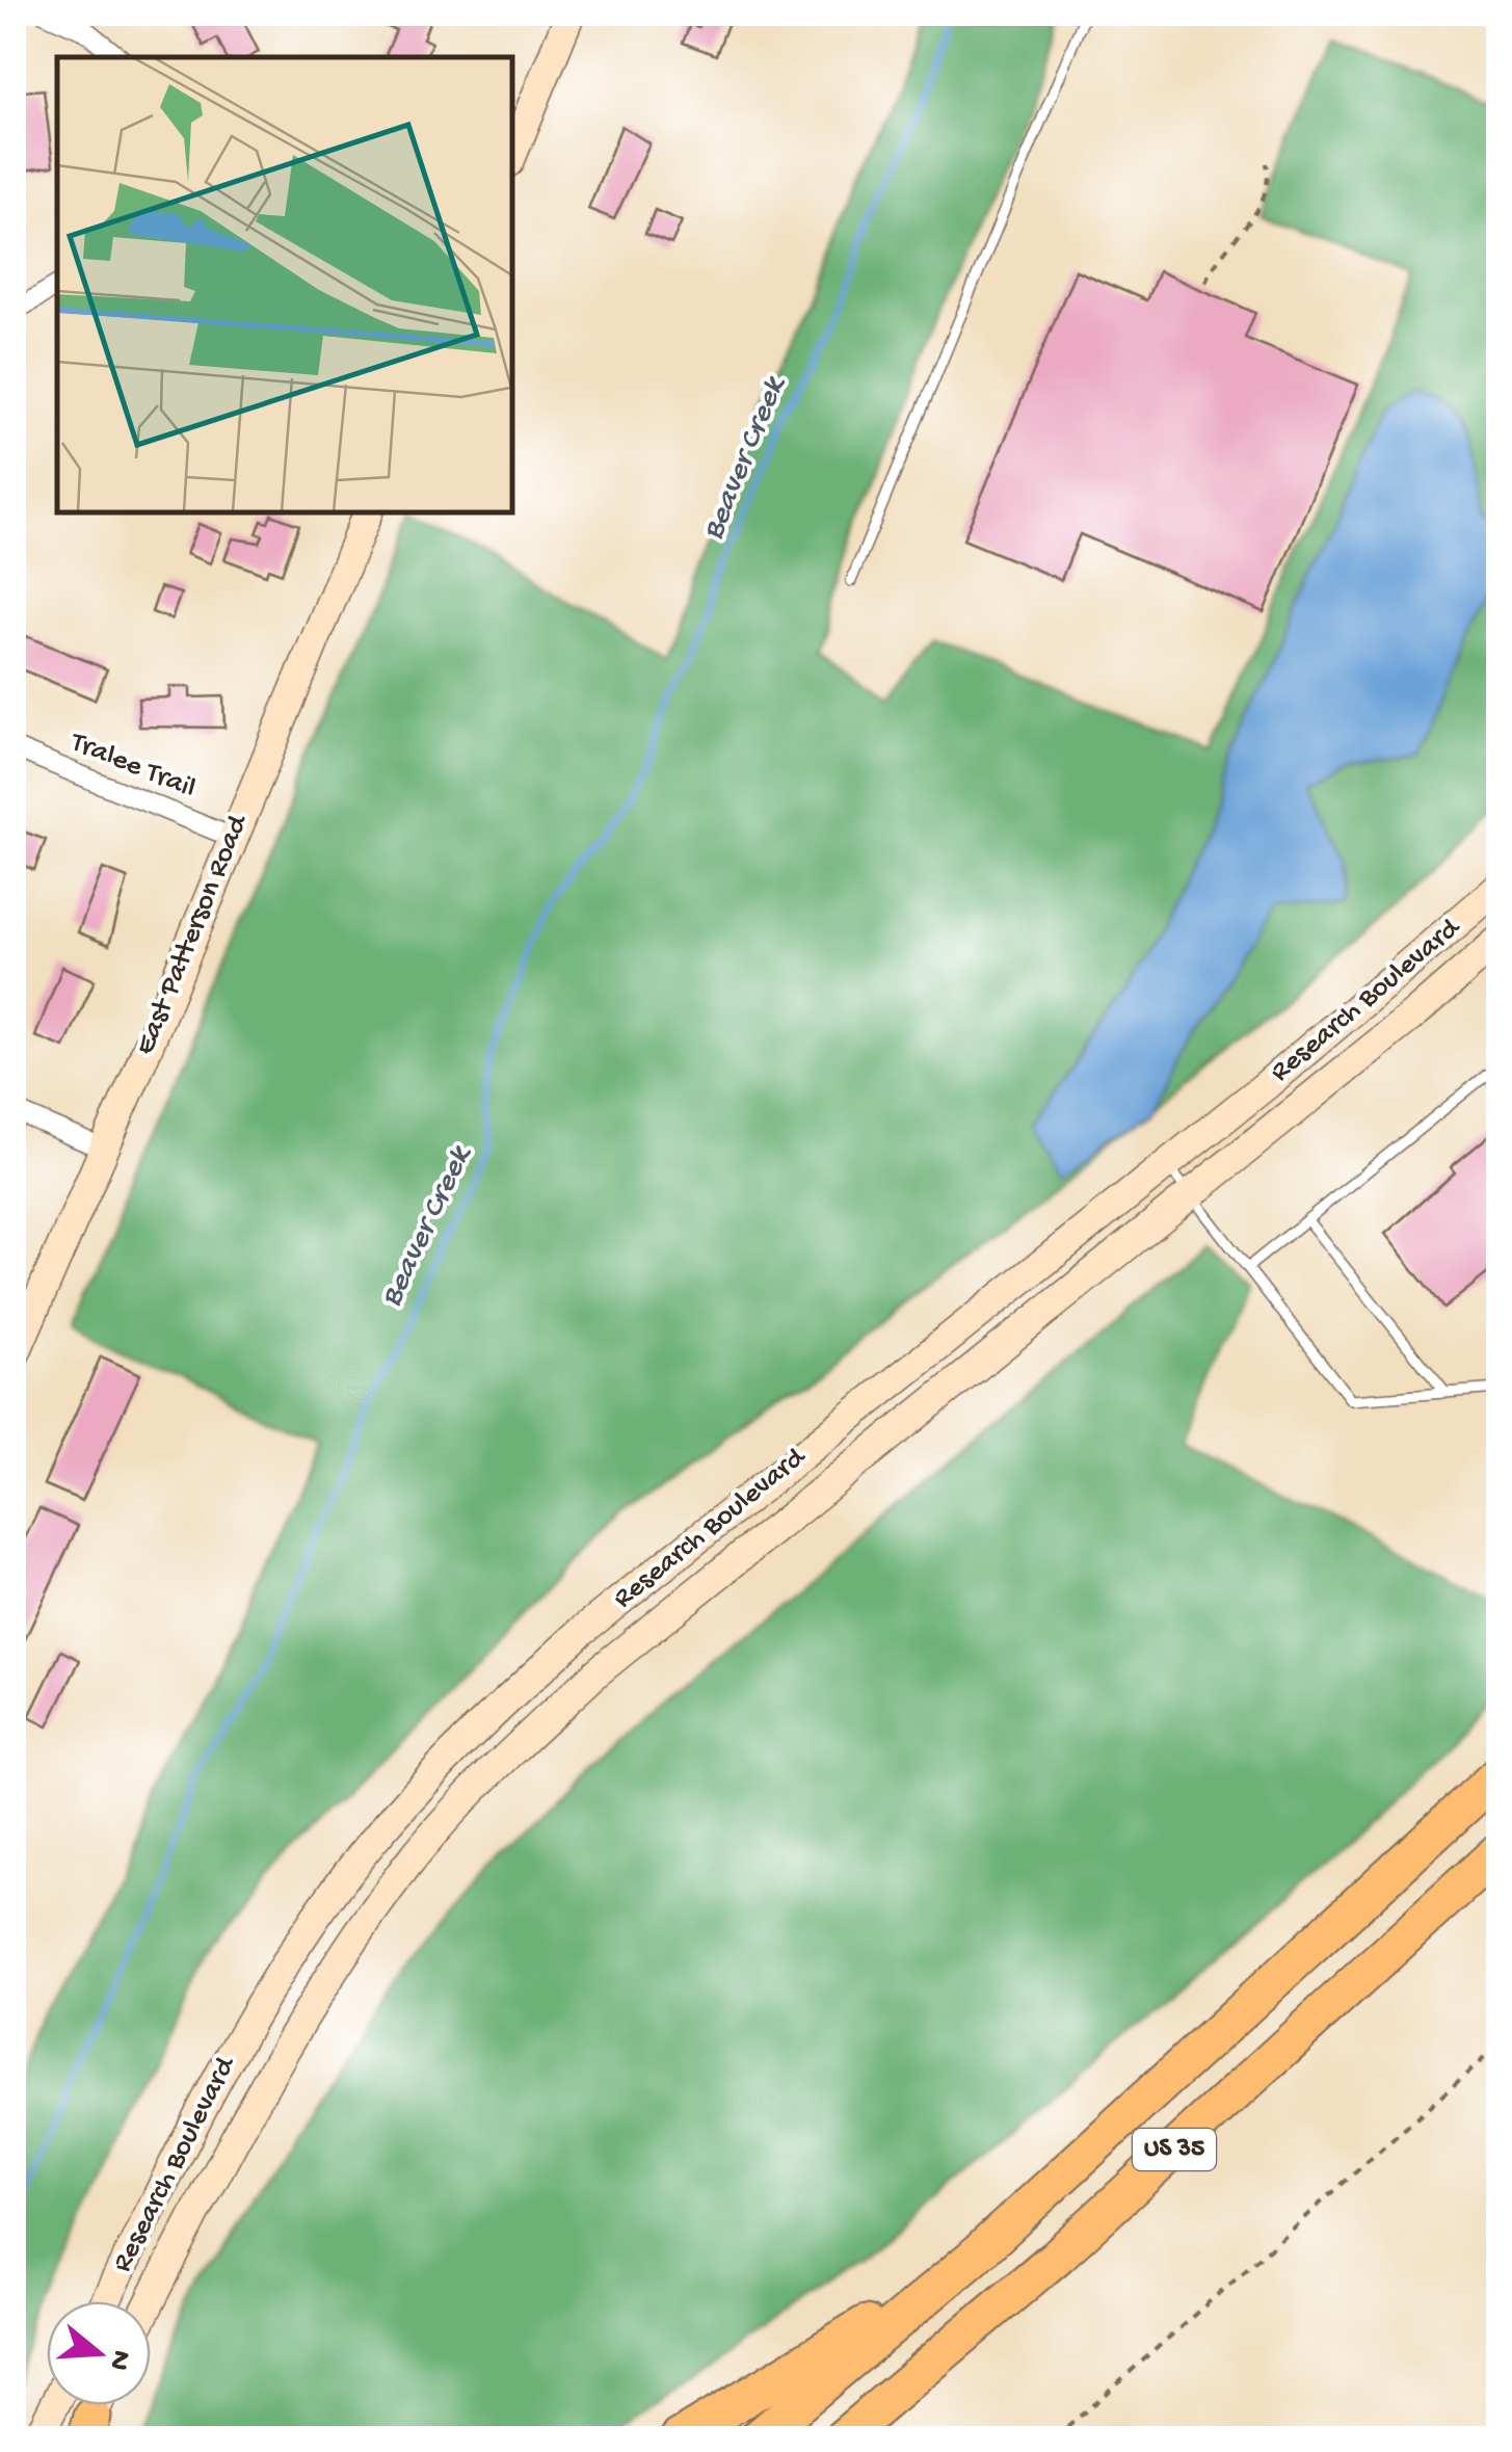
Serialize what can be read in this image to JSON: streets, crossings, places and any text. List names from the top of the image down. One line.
{"streets":{"highway":["US 35"],"main road":["East Patterson Road","Research Boulevard"],"street":["Tralee Trail"]},"crossings":[["Tralee Trail","East Patterson Road"]],"water":["Beaver Creek"],"north":"right"}
